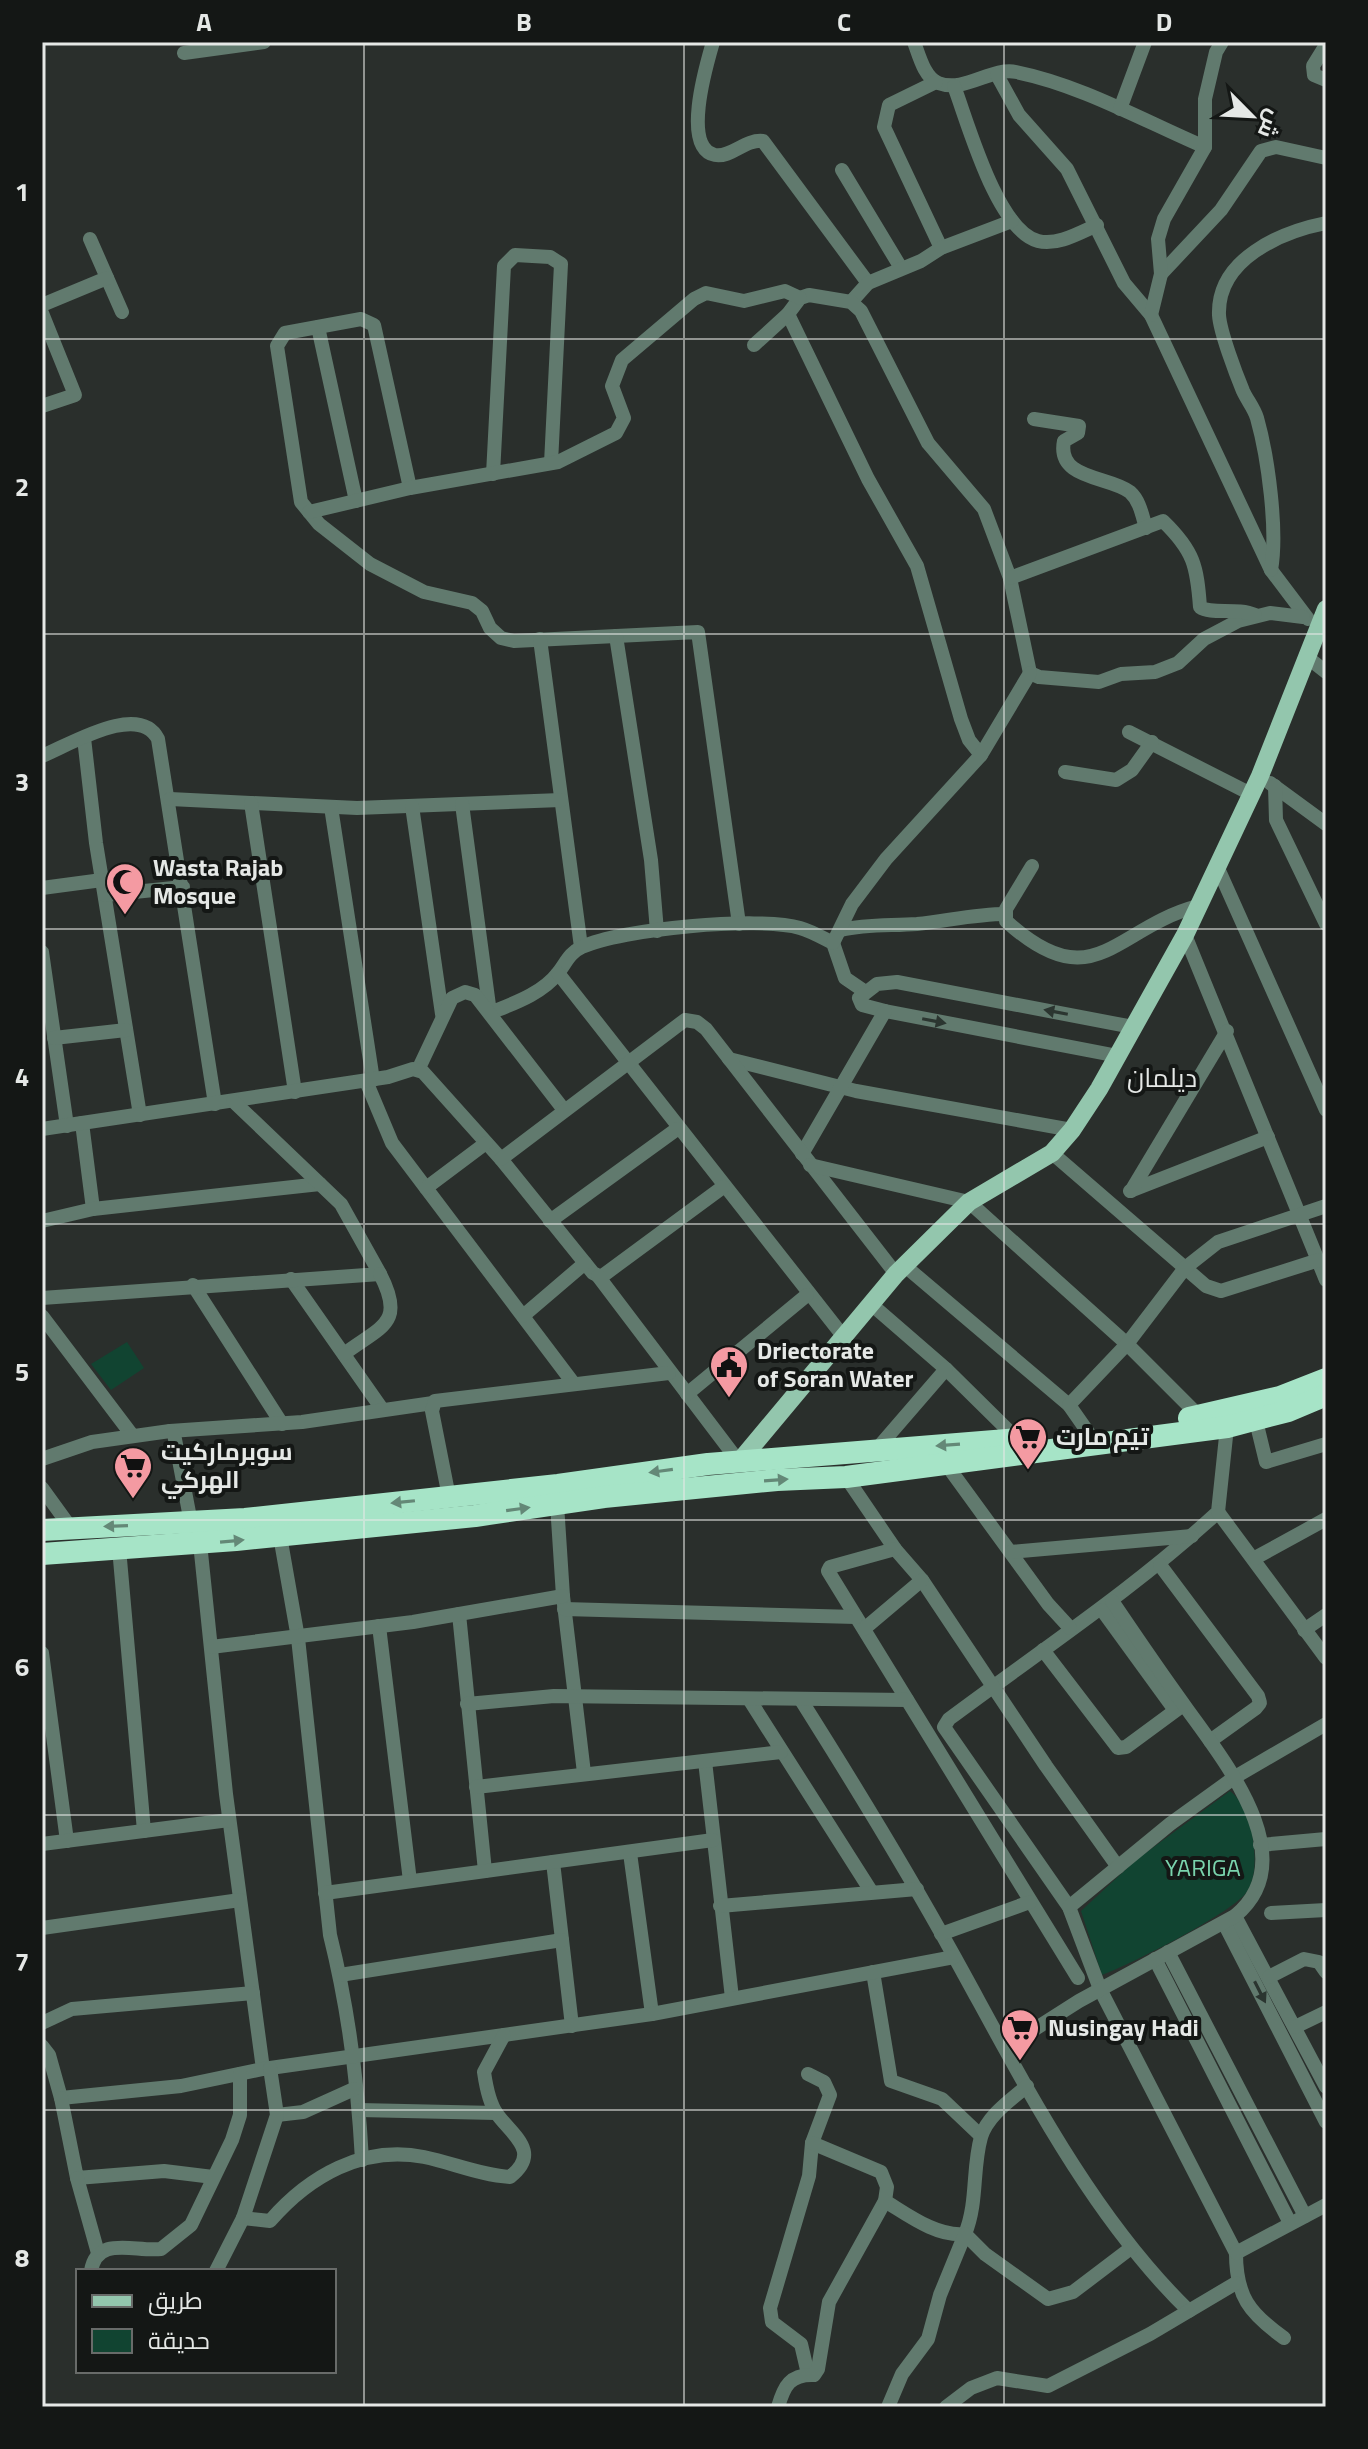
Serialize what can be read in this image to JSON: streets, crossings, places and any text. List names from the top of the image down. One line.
{"districts":["دیلمان"],"parks":["YARIGA"],"places":{"mosque":["Wasta Rajab Mosque"],"public building":["Driectorate of Soran Water"],"supermarket":["تيم مارت","سوبرماركيت الهركي","Nusingay Hadi"]},"legend":["طريق","حديقة"],"north":"bottom right","grid":{"columns":["A","B","C","D"],"rows":["1","2","3","4","5","6","7","8"]}}
